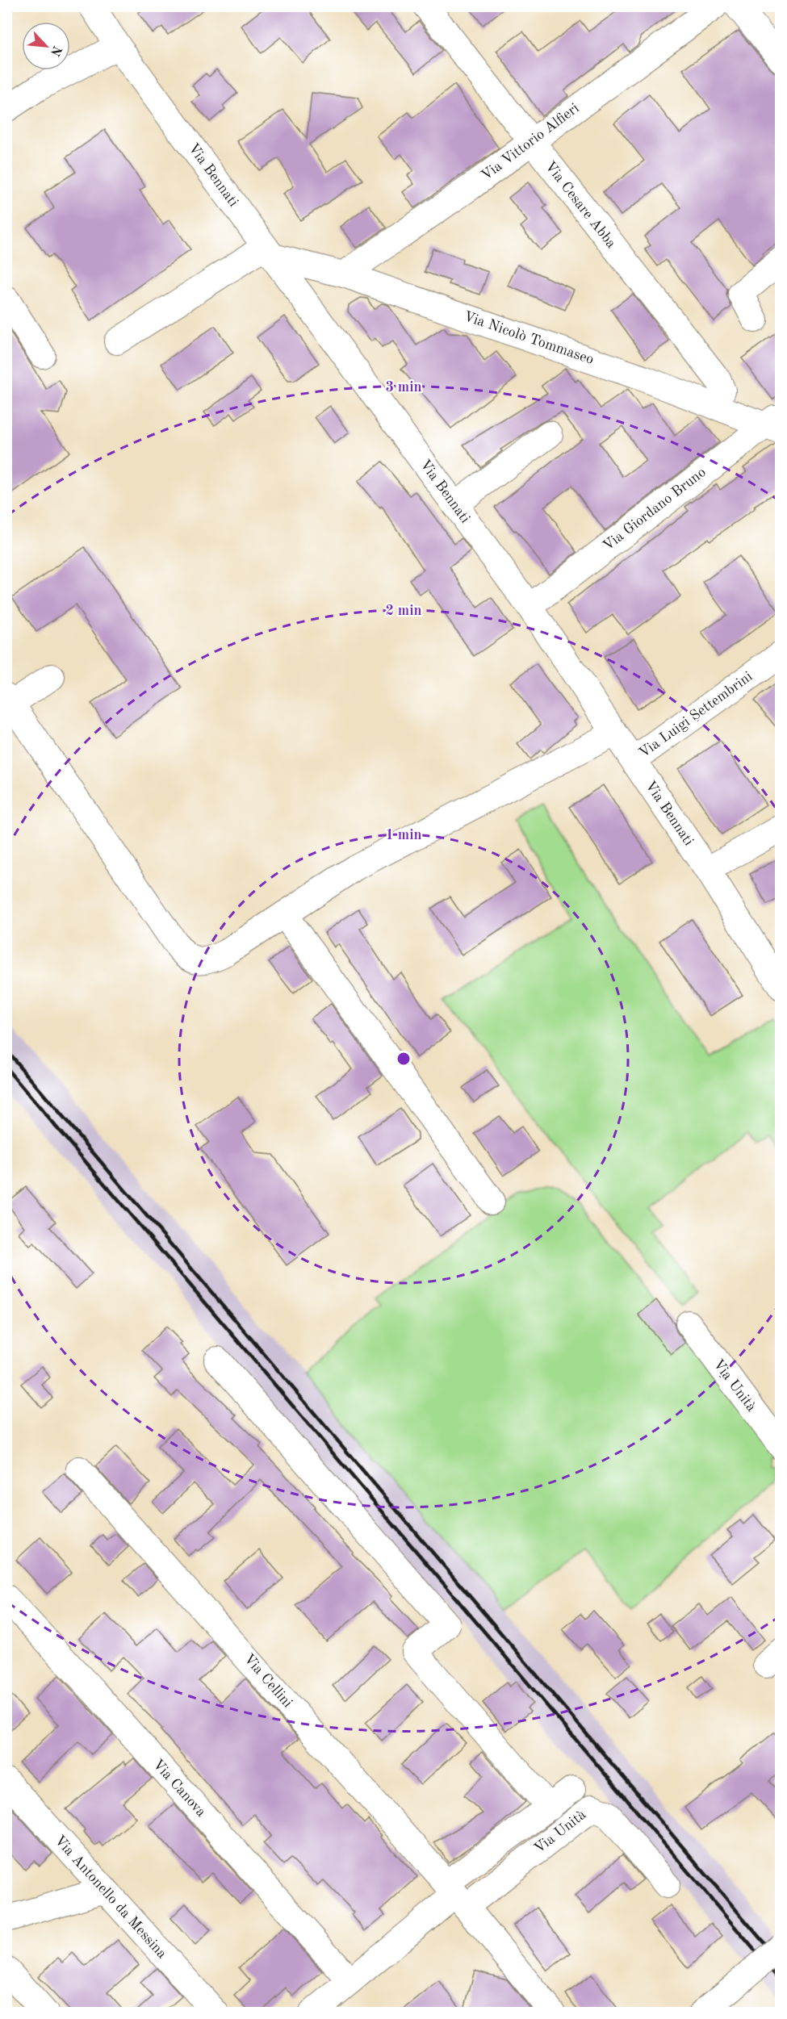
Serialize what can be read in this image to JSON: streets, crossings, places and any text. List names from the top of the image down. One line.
{"streets":{"street":["Via Vittorio Alfieri","Via Bennati","Via Cesare Abba","Via Nicolò Tommaseo","Via Giordano Bruno","Via Luigi Settembrini","Via Unità","Via Cellini","Via Canova","Via Antonello da Messina"]},"crossings":[["Via Vittorio Alfieri","Via Cesare Abba"],["Via Vittorio Alfieri","Via Nicolò Tommaseo"],["Via Bennati","Via Nicolò Tommaseo"],["Via Bennati","Via Giordano Bruno"],["Via Bennati","Via Luigi Settembrini"],["Via Cesare Abba","Via Nicolò Tommaseo"],["Via Nicolò Tommaseo","Via Giordano Bruno"],["Via Unità","Via Cellini"],["Via Unità","Via Canova"]],"north":"bottom right","rings":["3 min","2 min","1 min"]}
